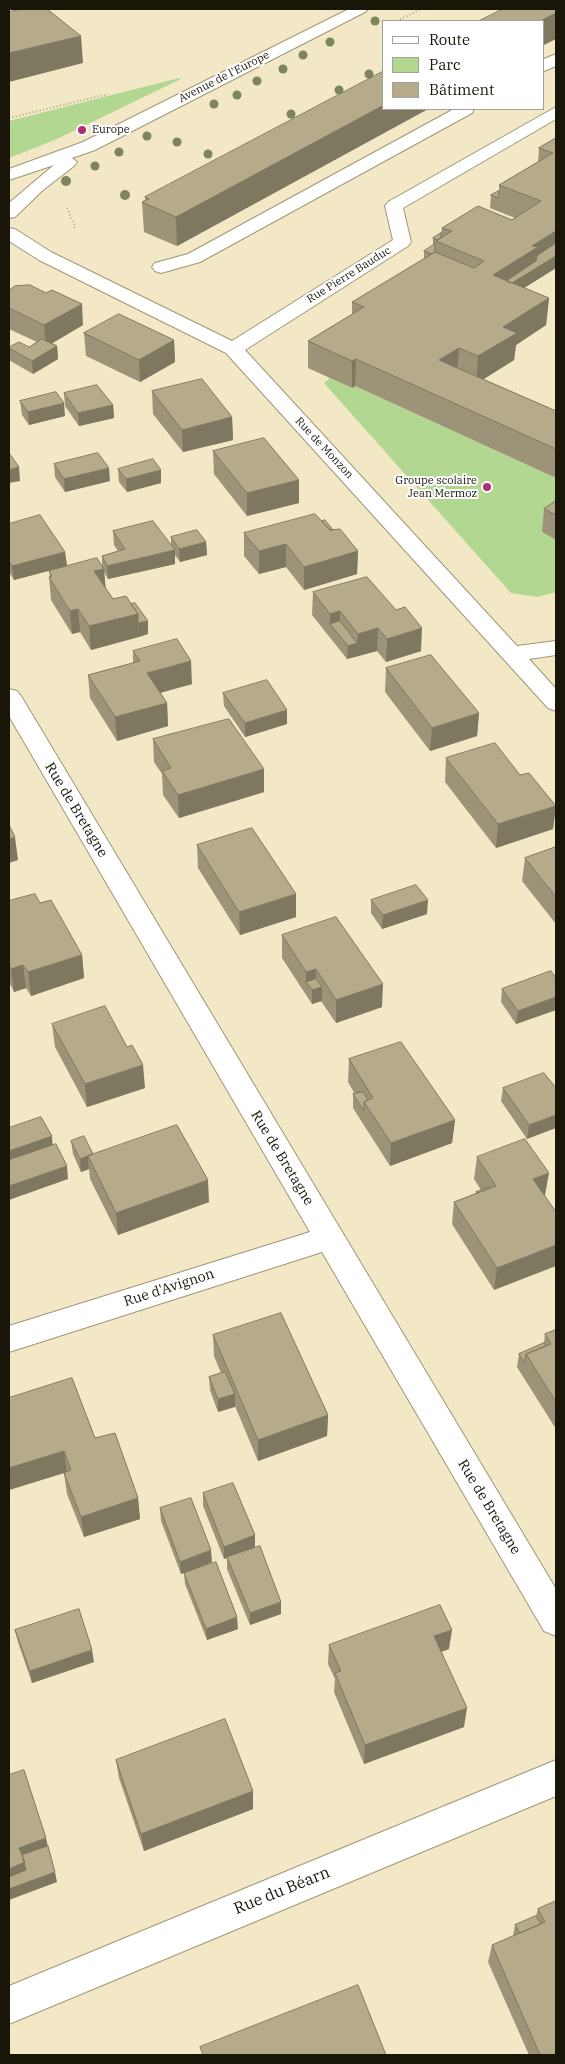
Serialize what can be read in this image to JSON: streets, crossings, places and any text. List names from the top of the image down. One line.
{"streets":{"street":["Avenue de l'Europe","Rue Pierre Bauduc","Rue de Monzon","Rue de Bretagne","Rue d'Avignon","Rue du Béarn"]},"crossings":[["Rue Pierre Bauduc","Rue de Monzon"],["Rue de Bretagne","Rue d'Avignon"]],"places":["Europe","Groupe scolaire Jean Mermoz"],"legend":["Route","Parc","Bâtiment"]}
